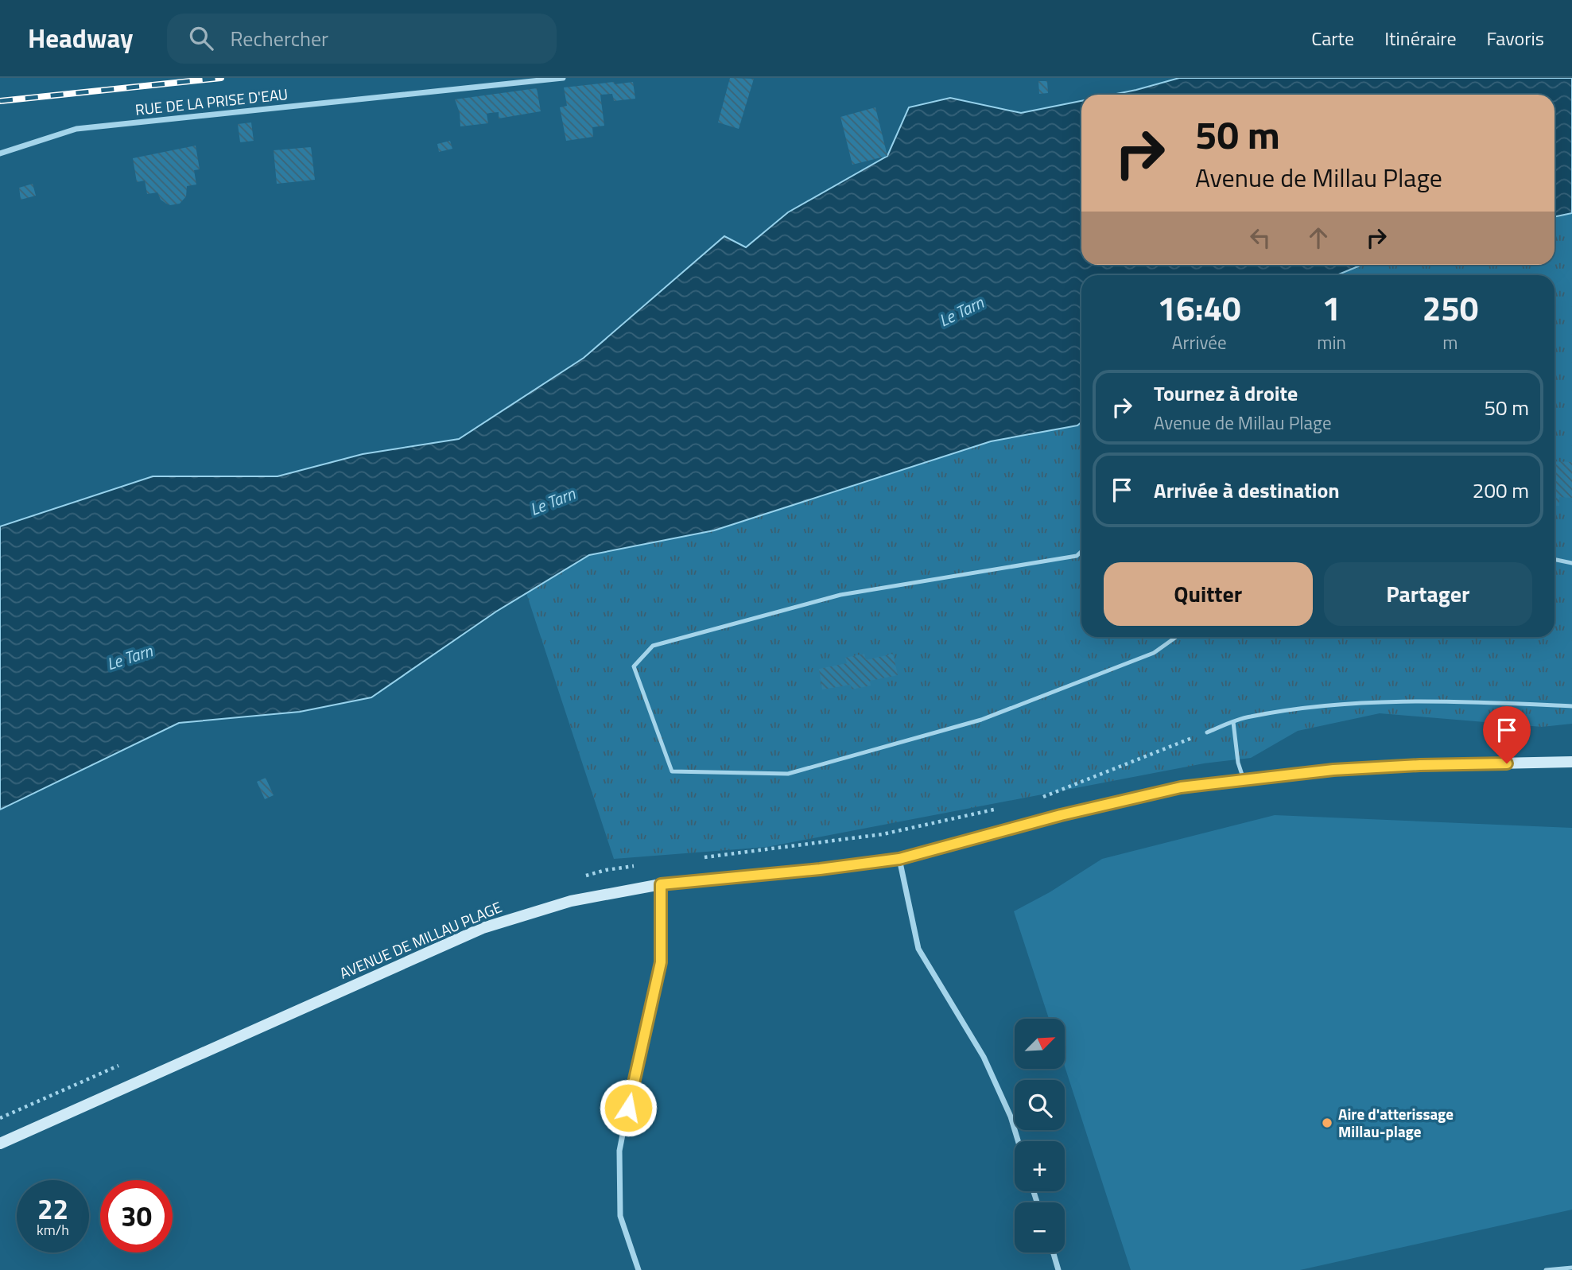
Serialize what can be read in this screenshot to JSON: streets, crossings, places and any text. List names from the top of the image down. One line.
{"streets":{"street":["RUE DE LA PRISE D'EAU","AVENUE DE MILLAU PLAGE"]},"water":["Le Tarn"],"places":["Aire d'atterissage Millau-plage"],"north":"top right","page":{"header":"Headway","search":"Rechercher","nav":["Carte","Itinéraire","Favoris"],"turn":["50 m","Avenue de Millau Plage"],"eta":["16:40","Arrivée","1","min","250","m"],"list":[{"name":"Tournez à droite","note":"Avenue de Millau Plage","value":"50 m"},{"name":"Arrivée à destination","value":"200 m"}],"buttons":["Quitter","Partager"],"map_buttons":["+","−"],"speed":"22 km/h","limit":"30"}}
